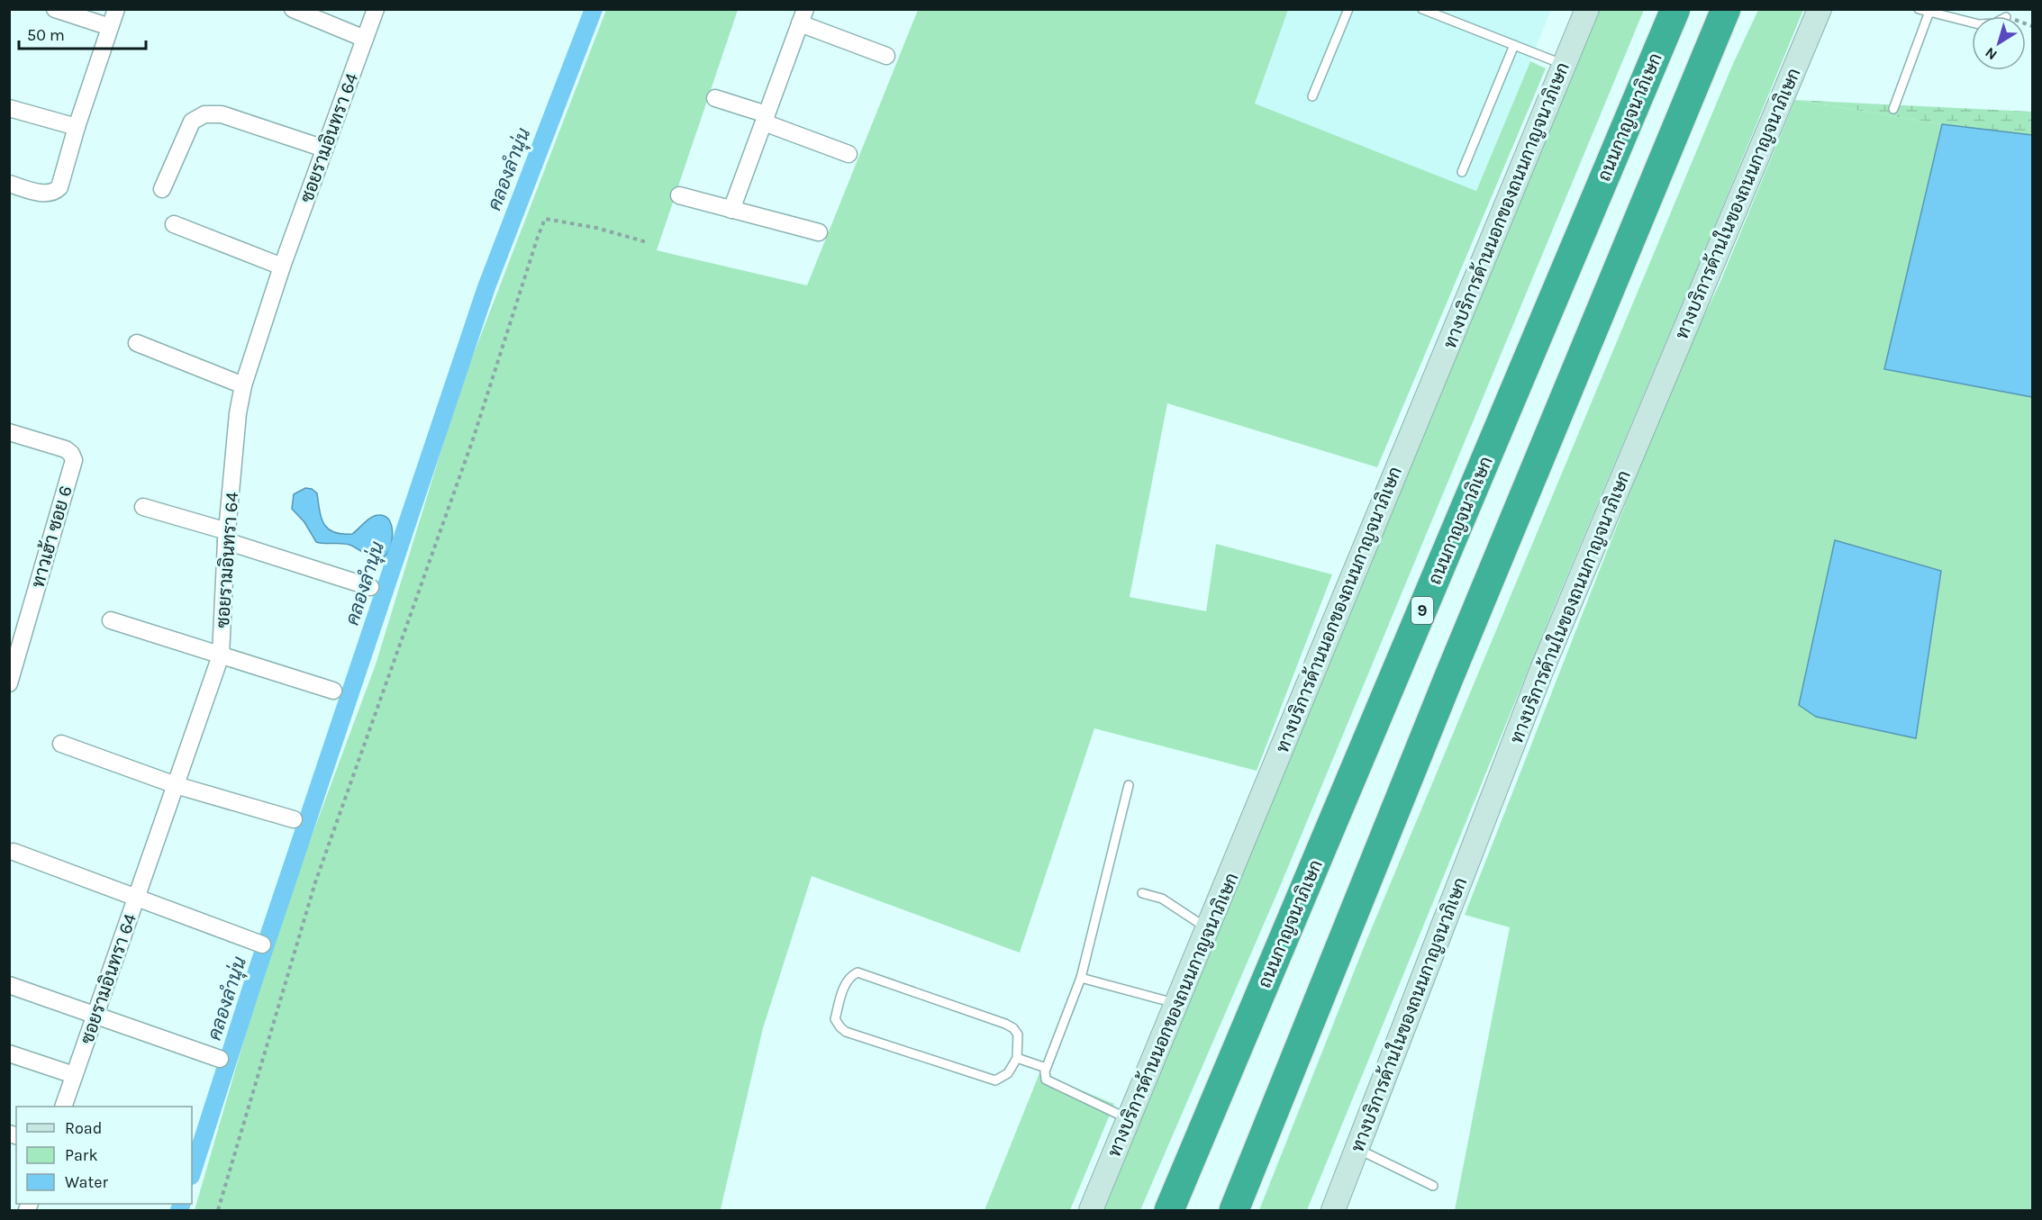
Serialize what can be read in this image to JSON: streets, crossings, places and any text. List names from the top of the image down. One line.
{"streets":{"highway":["ถนนกาญจนาภิเษก","9"],"main road":["ทางบริการด้านในของถนนกาญจนาภิเษก","ทางบริการด้านนอกของถนนกาญจนาภิเษก"],"street":["ซอยรามอินทรา 64","ทาวเฮ้า ซอย 6"]},"water":["คลองลำนุ่น"],"legend":["Road","Park","Water"],"scale_bar":"50 m","north":"bottom left"}
